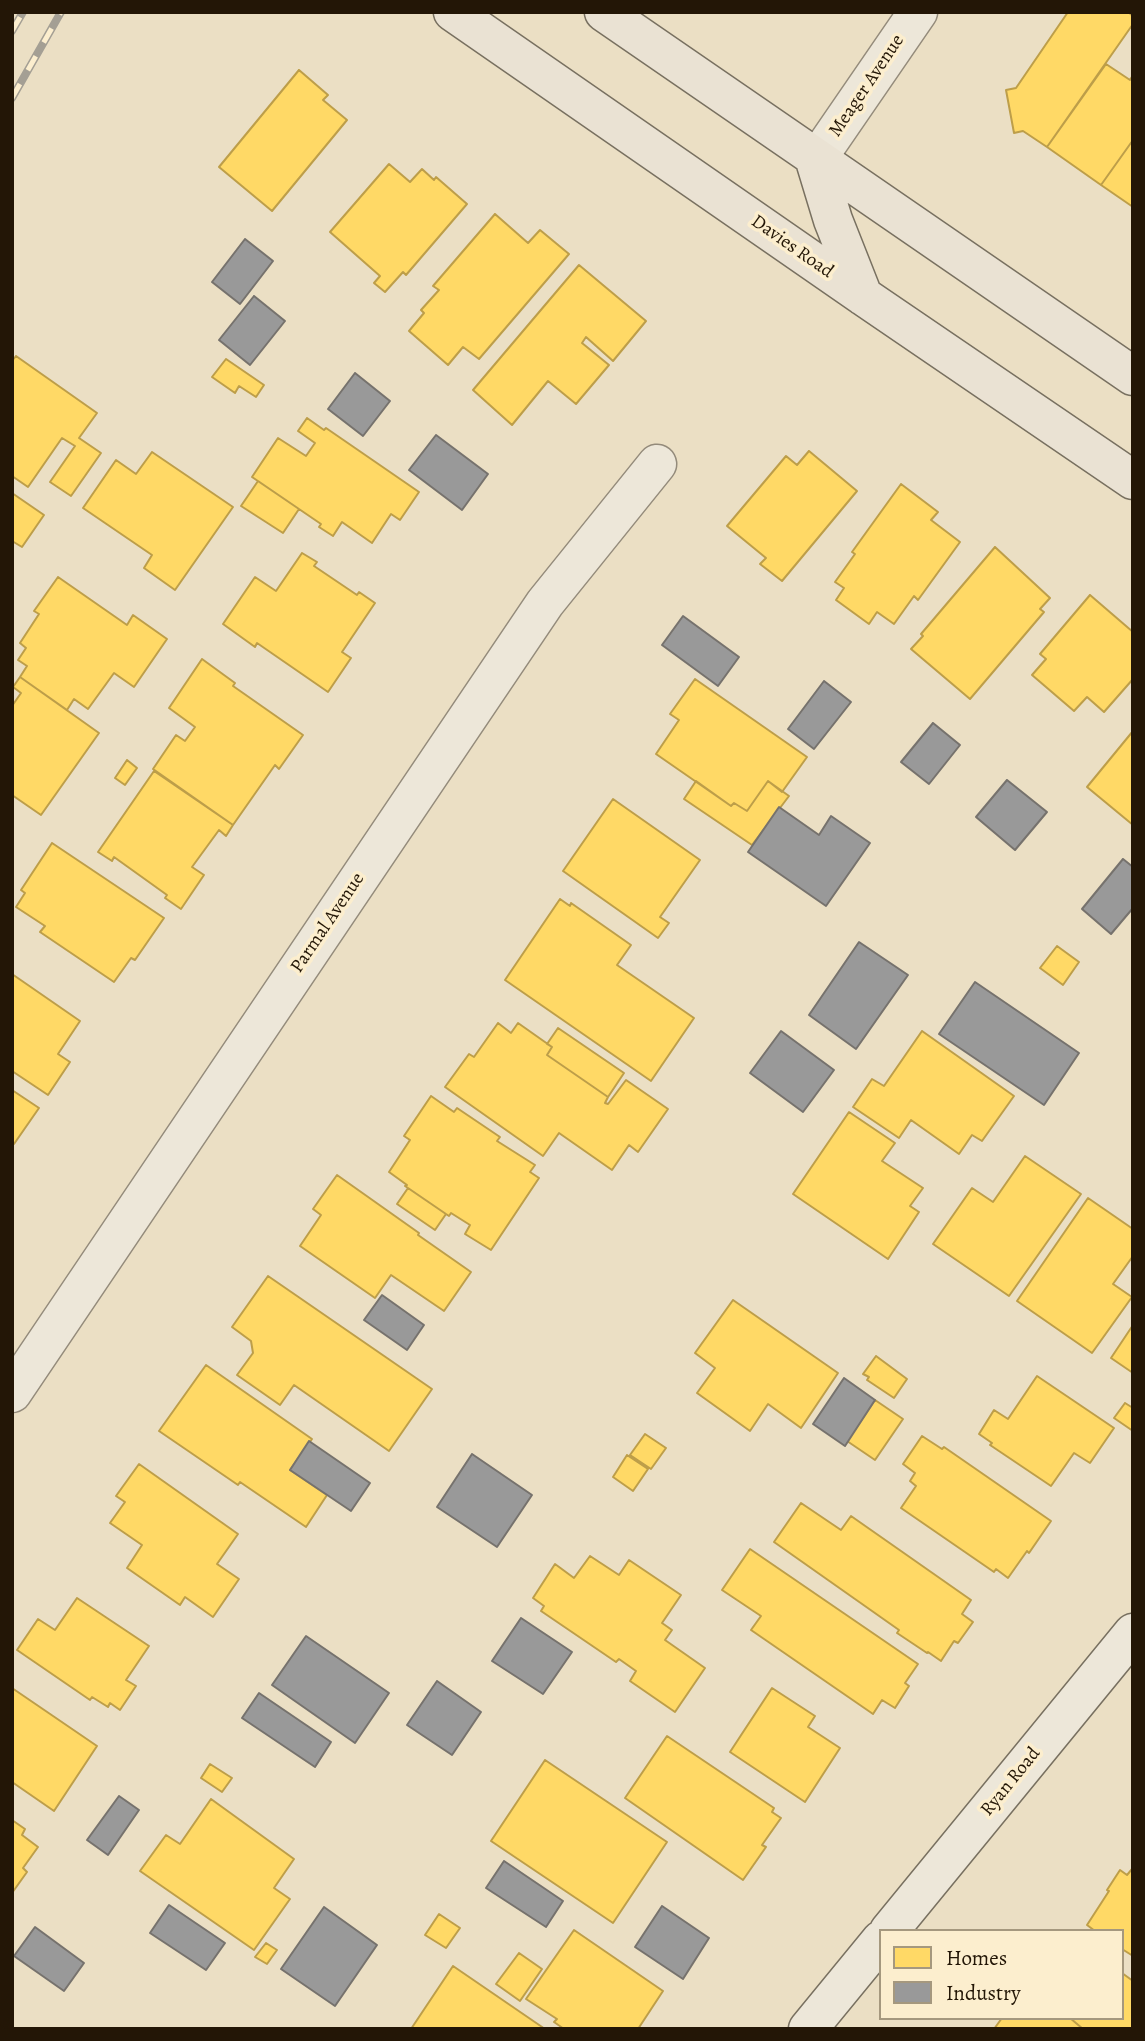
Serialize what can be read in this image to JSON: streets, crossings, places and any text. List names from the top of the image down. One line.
{"streets":{"highway":["Davies Road"],"street":["Meager Avenue","Parmal Avenue","Ryan Road"]},"legend":["Homes","Industry"]}
